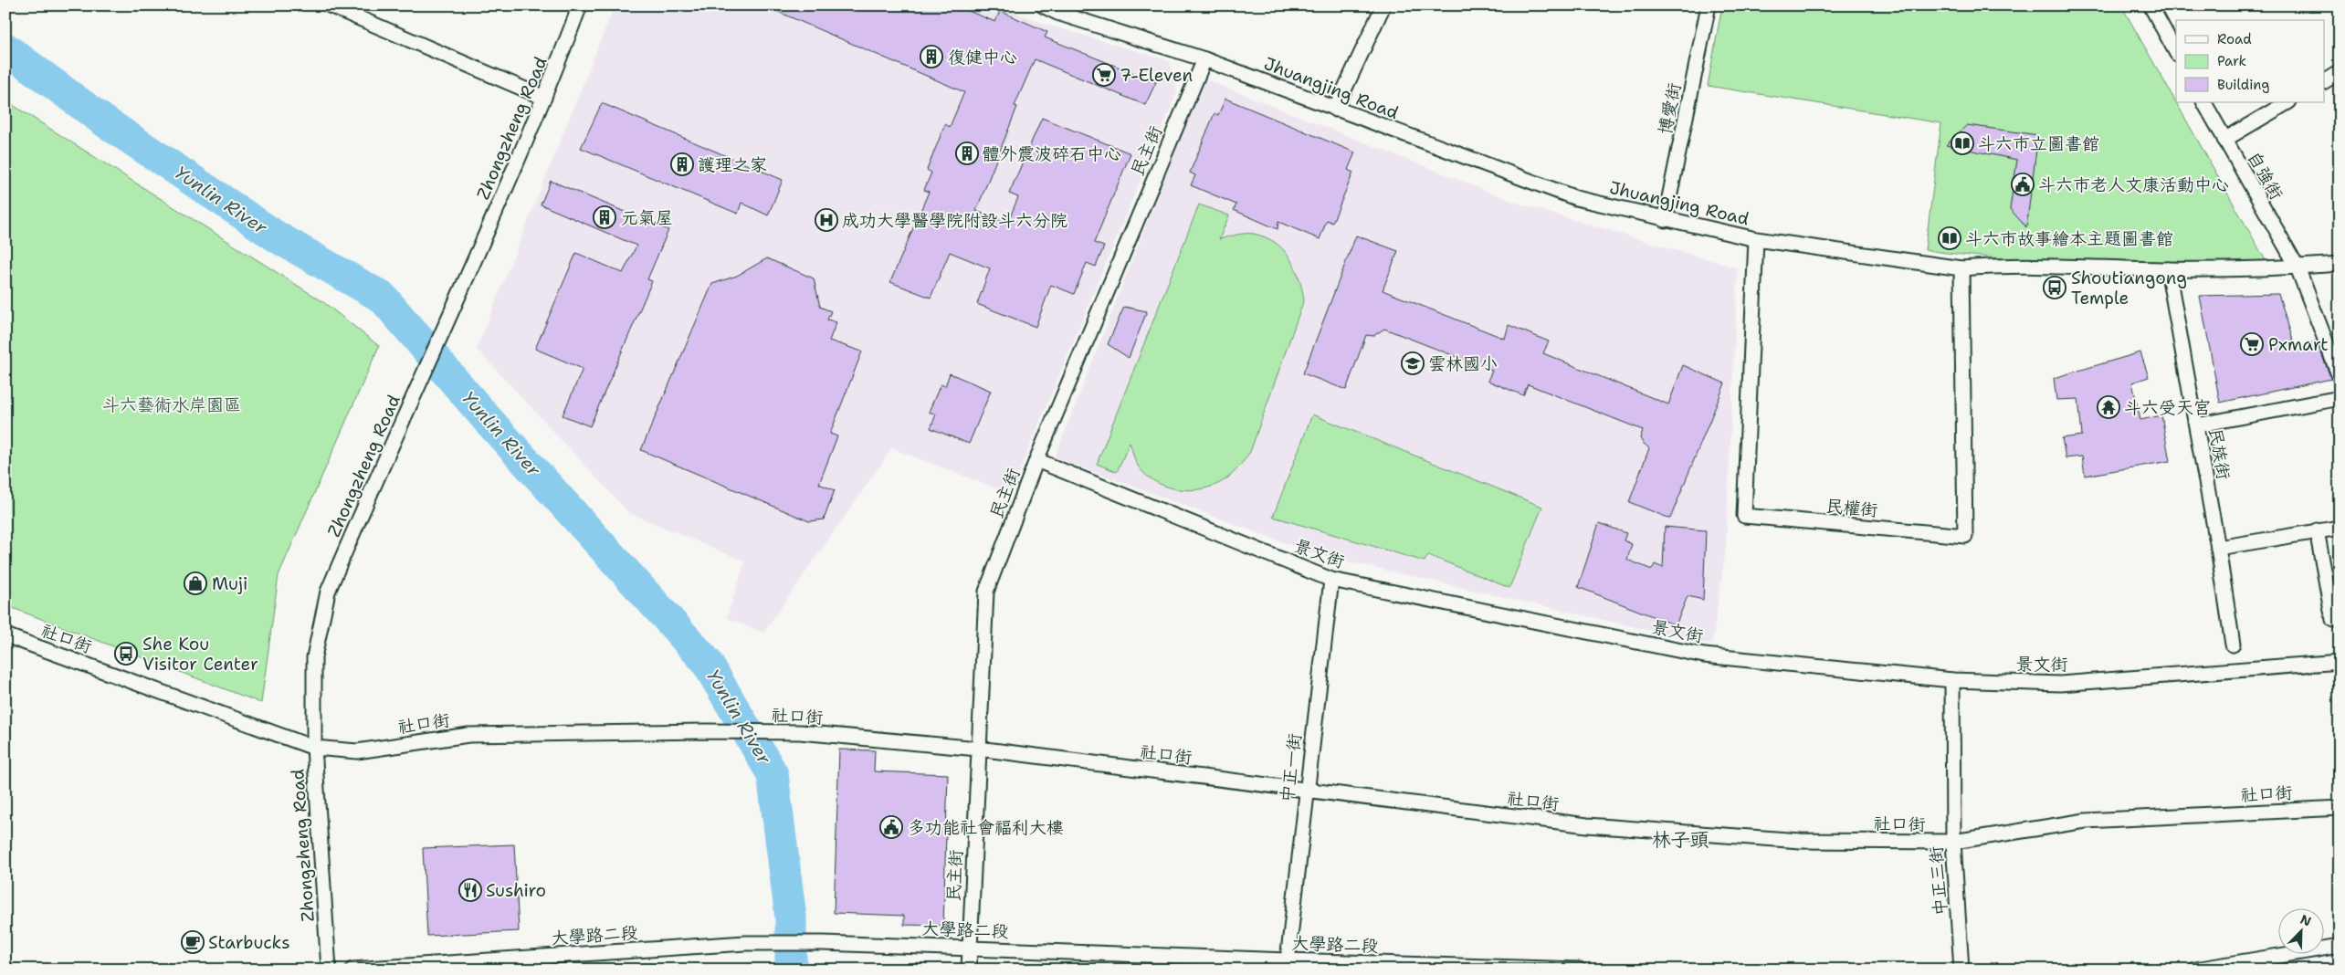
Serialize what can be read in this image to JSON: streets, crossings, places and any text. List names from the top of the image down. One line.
{"streets":{"street":["Jhuangjing Road","博愛街","Zhongzheng Road","民主街","自強街","民族街","民權街","景文街","社口街","中正一街","中正三街","大學路二段"]},"crossings":[["Jhuangjing Road","博愛街"],["Jhuangjing Road","民主街"],["Jhuangjing Road","自強街"],["Jhuangjing Road","民族街"],["Jhuangjing Road","民權街"],["Zhongzheng Road","社口街"],["民主街","景文街"],["民主街","社口街"],["民主街","大學路二段"],["景文街","中正一街"],["景文街","中正三街"],["社口街","中正一街"],["社口街","中正三街"],["中正一街","大學路二段"]],"districts":["林子頭"],"water":["Yunlin River"],"parks":["斗六藝術水岸園區"],"places":{"building":["復健中心","體外震波碎石中心","護理之家","元氣屋"],"supermarket":["7-Eleven","Pxmart"],"library":["斗六市立圖書館","斗六市故事繪本主題圖書館"],"public building":["斗六市老人文康活動中心","多功能社會福利大樓"],"hospital":["成功大學醫學院附設斗六分院"],"bus stop":["Shoutiangong Temple","She Kou Visitor Center"],"school or university":["雲林國小"],"temple":["斗六受天宮"],"shop":["Muji"],"restaurant":["Sushiro"],"cafe":["Starbucks"]},"legend":["Road","Park","Building"],"north":"top right"}
